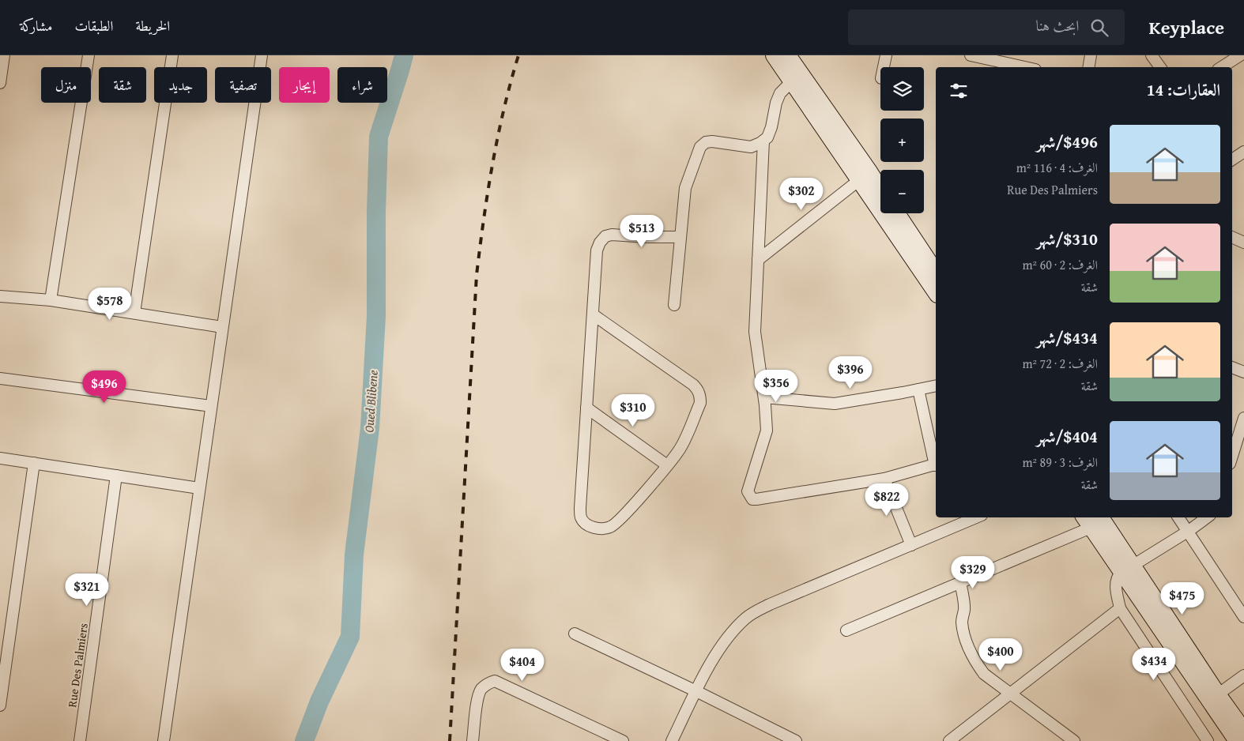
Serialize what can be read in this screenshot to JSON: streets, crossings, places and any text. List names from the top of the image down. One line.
{"streets":{"street":["Rue Des Palmiers"]},"water":["Oued Blibene"],"page":{"header":"Keyplace","search":"ابحث هنا","nav":["الخريطة","الطبقات","مشاركة"],"map_buttons":["+","−"],"chip":["شراء","إيجار","تصفية","جديد","شقة","منزل"],"heading":"العقارات: 14","list":[{"name":"$496/شهر","note":"الغرف: 4 · 116 m² · Rue Des Palmiers"},{"name":"$310/شهر","note":"الغرف: 2 · 60 m² · شقة"},{"name":"$434/شهر","note":"الغرف: 2 · 72 m² · شقة"},{"name":"$404/شهر","note":"الغرف: 3 · 89 m² · شقة"}],"price":["$302","$513","$578","$396","$356","$496","$310","$822","$329","$321","$475","$400","$434","$404"]}}
